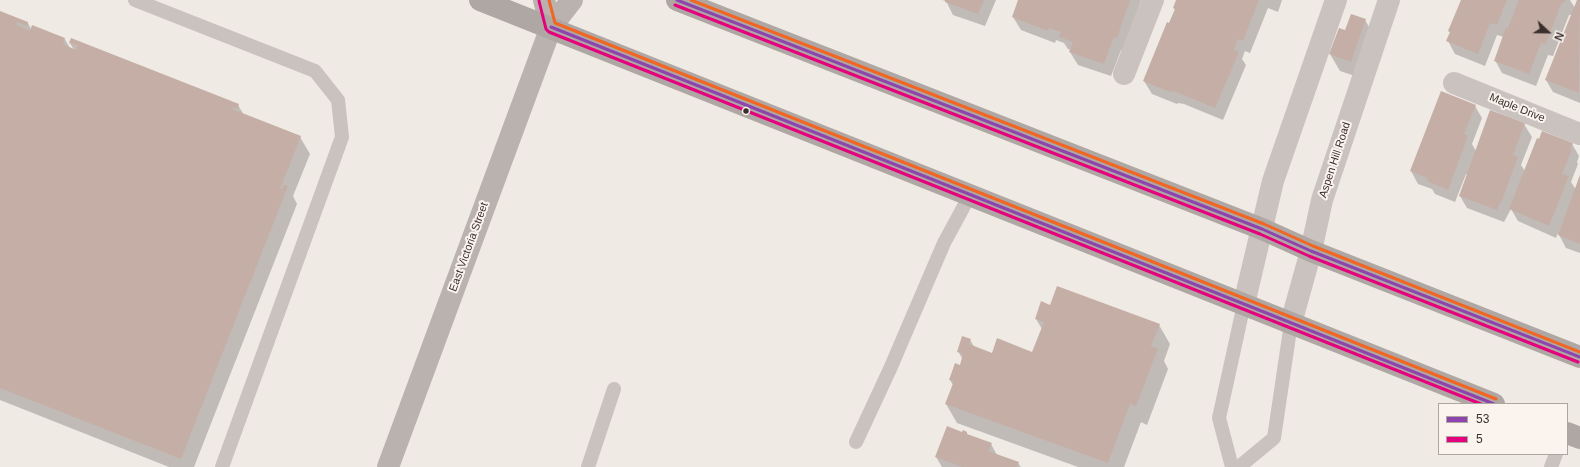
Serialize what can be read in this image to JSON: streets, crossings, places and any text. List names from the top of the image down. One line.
{"streets":{"main road":["East Victoria Street"],"street":["Maple Drive","Aspen Hill Road"]},"lines":["transit line 53","transit line 5"],"legend":["53","5"],"north":"right"}
